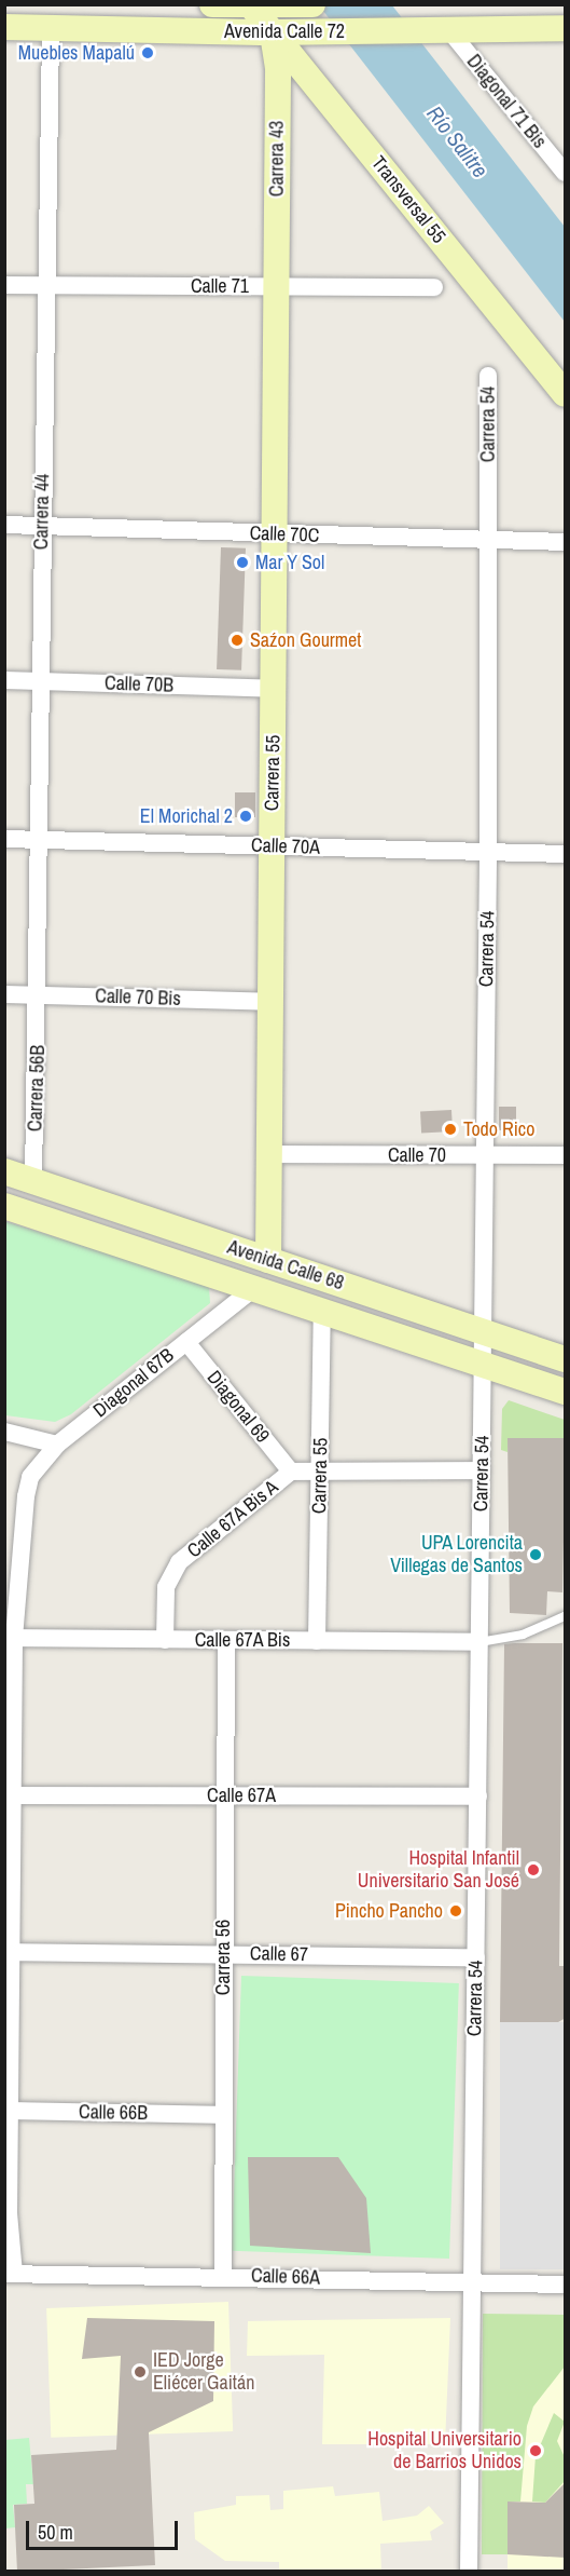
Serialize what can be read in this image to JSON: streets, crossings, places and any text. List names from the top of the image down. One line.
{"streets":{"main road":["Avenida Calle 72","Carrera 43","Transversal 55","Carrera 55","Avenida Calle 68"],"street":["Diagonal 71 Bis","Calle 71","Carrera 54","Carrera 44","Calle 70C","Calle 70B","Calle 70A","Calle 70 Bis","Carrera 56B","Calle 70","Diagonal 67B","Diagonal 69","Calle 67A Bis A","Calle 67A Bis","Calle 67A","Calle 67","Carrera 56","Calle 66B","Calle 66A"]},"crossings":[["Avenida Calle 72","Diagonal 71 Bis"],["Avenida Calle 72","Carrera 43"],["Avenida Calle 72","Transversal 55"],["Avenida Calle 72","Carrera 44"],["Carrera 43","Transversal 55"],["Carrera 43","Calle 71"],["Carrera 43","Carrera 55"],["Calle 71","Carrera 44"],["Calle 71","Carrera 55"],["Carrera 54","Calle 70C"],["Carrera 54","Calle 70A"],["Carrera 54","Calle 70"],["Carrera 54","Avenida Calle 68"],["Carrera 54","Calle 67A Bis A"],["Carrera 54","Calle 67A Bis"],["Carrera 54","Calle 67A"],["Carrera 54","Calle 67"],["Carrera 54","Calle 66A"],["Carrera 44","Calle 70C"],["Carrera 44","Calle 70B"],["Carrera 44","Calle 70A"],["Carrera 44","Calle 70 Bis"],["Carrera 44","Carrera 56B"],["Calle 70C","Carrera 55"],["Calle 70B","Carrera 55"],["Carrera 55","Calle 70A"],["Carrera 55","Calle 70 Bis"],["Carrera 55","Calle 70"],["Carrera 55","Avenida Calle 68"],["Carrera 55","Calle 67A Bis A"],["Carrera 55","Calle 67A Bis"],["Calle 70 Bis","Carrera 56B"],["Carrera 56B","Avenida Calle 68"],["Avenida Calle 68","Diagonal 67B"],["Diagonal 67B","Diagonal 69"],["Diagonal 69","Calle 67A Bis A"],["Calle 67A Bis A","Calle 67A Bis"],["Calle 67A Bis","Carrera 56"],["Calle 67A","Carrera 56"],["Calle 67","Carrera 56"],["Carrera 56","Calle 66B"],["Carrera 56","Calle 66A"]],"water":["Río Salitre"],"places":["Muebles Mapalú","Mar Y Sol","Saźon Gourmet","El Morichal 2","Todo Rico","UPA Lorencita Villegas de Santos","Hospital Infantil Universitario San José","Pincho Pancho","IED Jorge Eliécer Gaitán","Hospital Universitario de Barrios Unidos"],"scale_bar":"50 m"}
